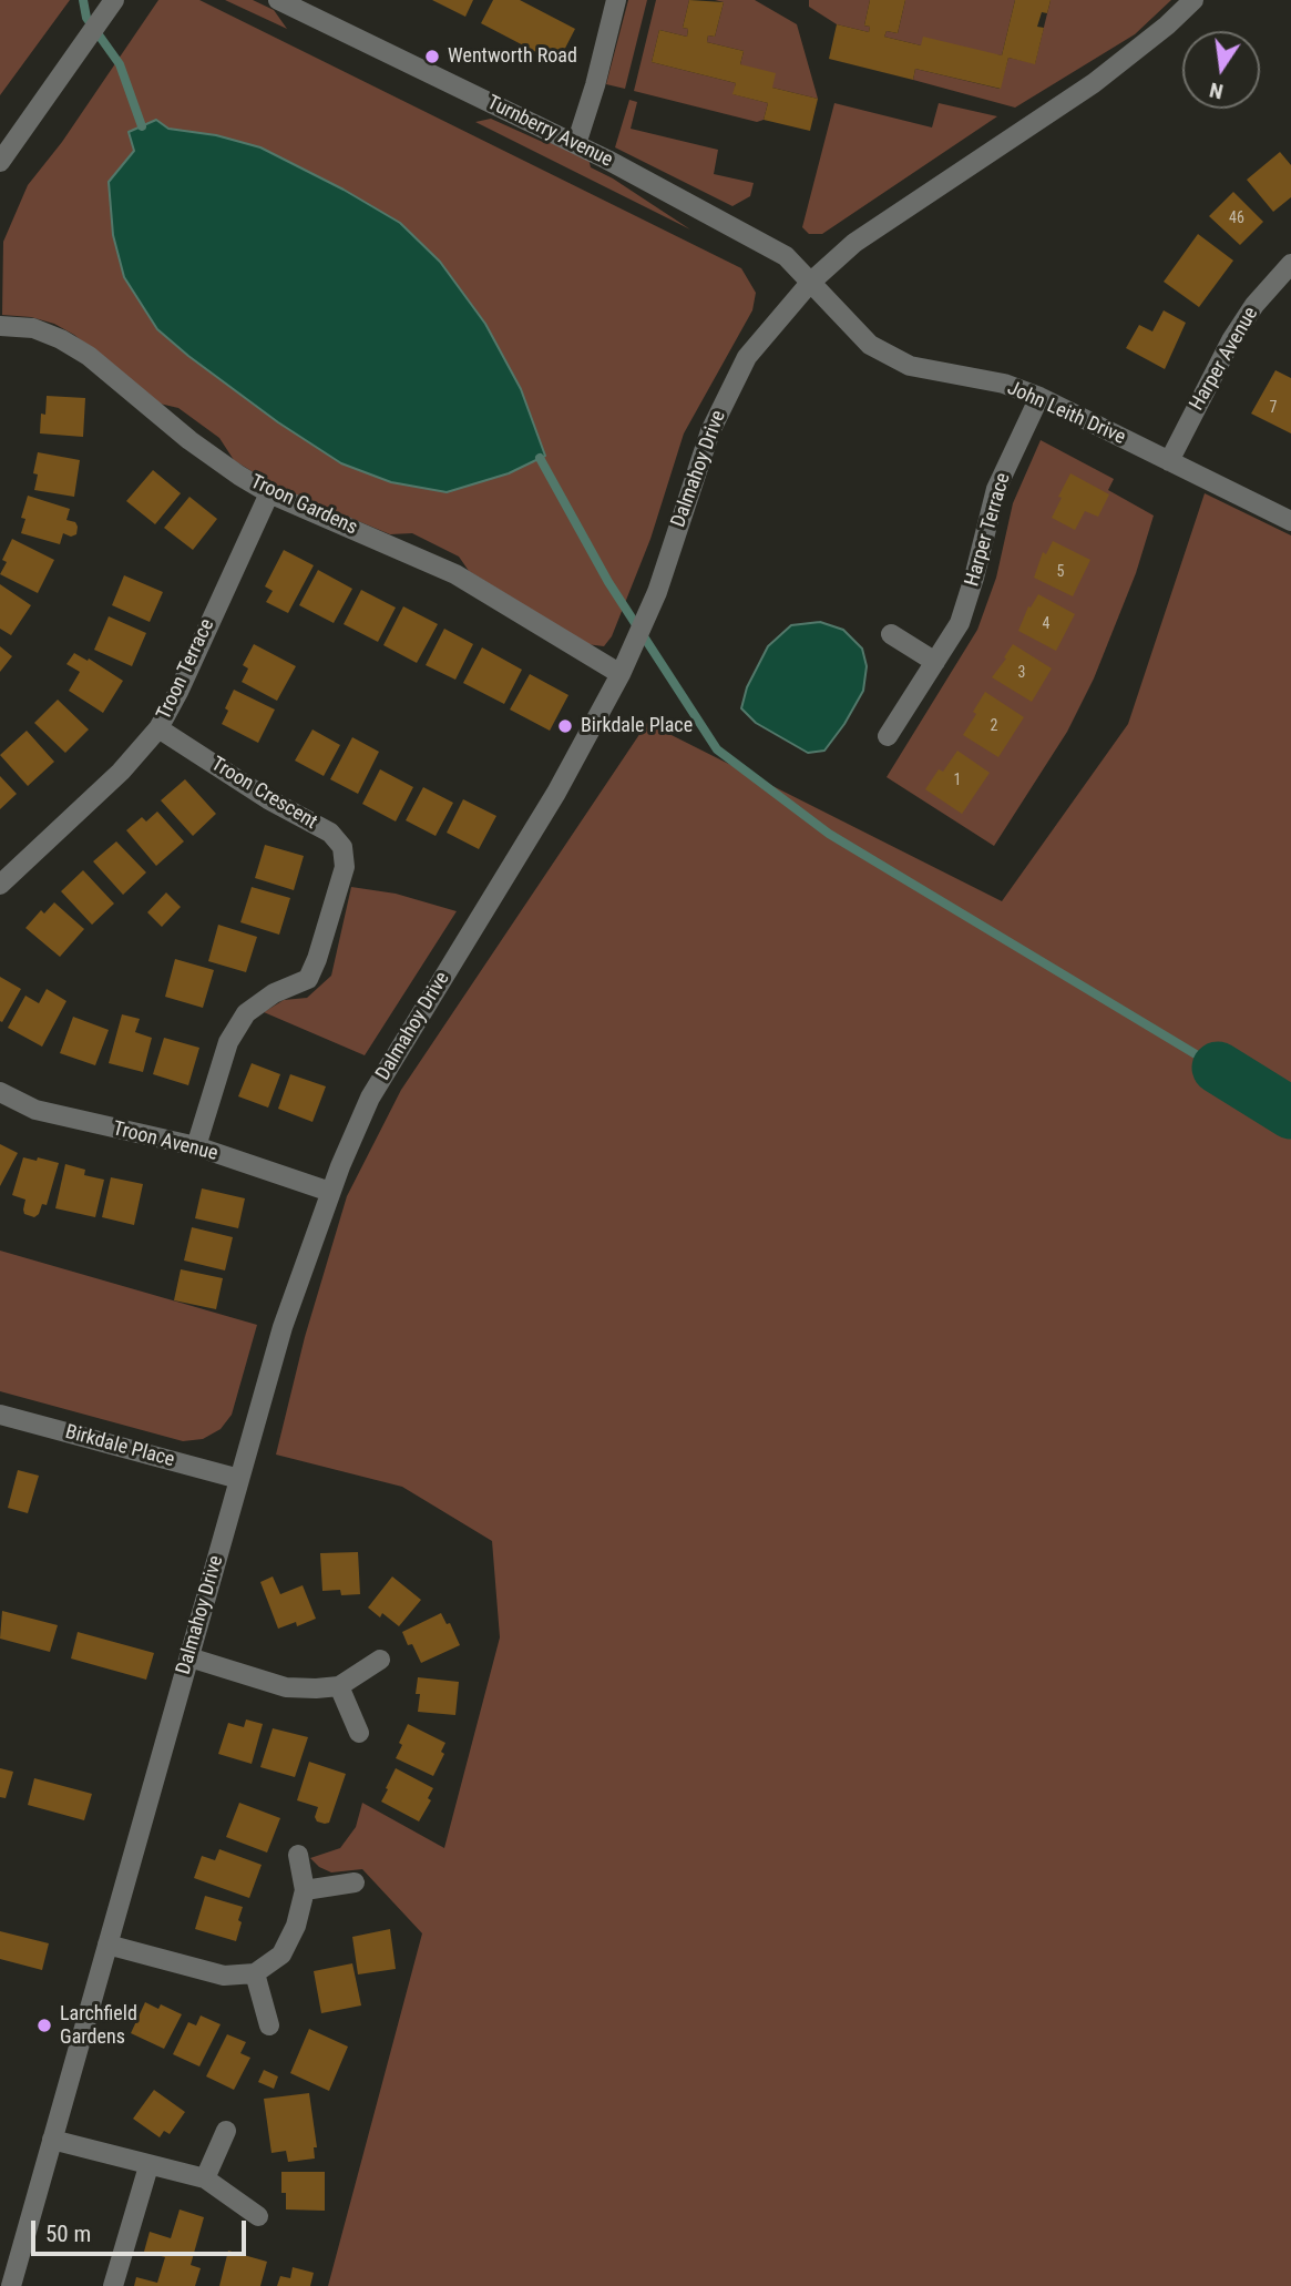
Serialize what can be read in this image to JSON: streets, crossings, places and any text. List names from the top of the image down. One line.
{"streets":{"street":["Turnberry Avenue","Harper Avenue","John Leith Drive","Dalmahoy Drive","Troon Gardens","Harper Terrace","Troon Terrace","Troon Crescent","Troon Avenue","Birkdale Place"]},"crossings":[["Turnberry Avenue","John Leith Drive"],["Turnberry Avenue","Dalmahoy Drive"],["Harper Avenue","John Leith Drive"],["John Leith Drive","Dalmahoy Drive"],["John Leith Drive","Harper Terrace"],["Dalmahoy Drive","Troon Gardens"],["Dalmahoy Drive","Troon Avenue"],["Dalmahoy Drive","Birkdale Place"],["Troon Gardens","Troon Terrace"],["Troon Terrace","Troon Crescent"],["Troon Crescent","Troon Avenue"]],"places":["Wentworth Road","Birkdale Place","Larchfield Gardens"],"house_numbers":["46","7","5","4","3","2","1"],"scale_bar":"50 m","north":"bottom"}
